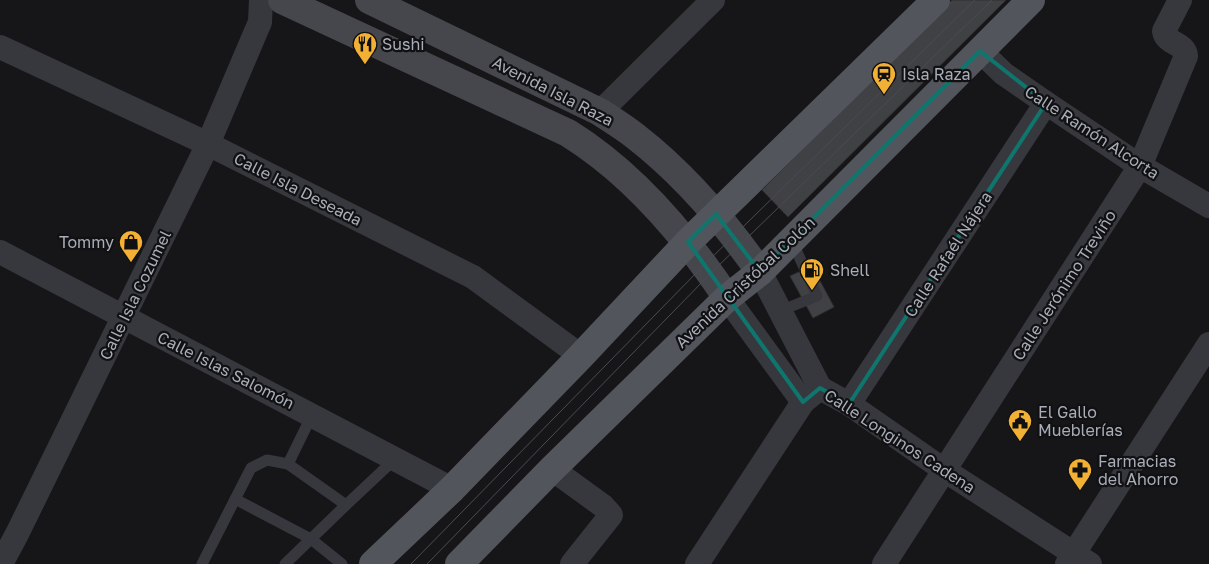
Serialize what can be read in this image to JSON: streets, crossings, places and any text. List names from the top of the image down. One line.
{"streets":{"main road":["Avenida Cristóbal Colón"],"street":["Avenida Isla Raza","Calle Ramón Alcorta","Calle Isla Deseada","Calle Rafaél Nájera","Calle Jerónimo Treviño","Calle Isla Cozumel","Calle Islas Salomón","Calle Longinos Cadena"]},"crossings":[["Avenida Isla Raza","Avenida Cristóbal Colón"],["Avenida Isla Raza","Calle Isla Cozumel"],["Avenida Isla Raza","Calle Longinos Cadena"],["Calle Ramón Alcorta","Calle Rafaél Nájera"],["Calle Ramón Alcorta","Avenida Cristóbal Colón"],["Calle Ramón Alcorta","Calle Jerónimo Treviño"],["Calle Isla Deseada","Calle Isla Cozumel"],["Calle Rafaél Nájera","Calle Longinos Cadena"],["Avenida Cristóbal Colón","Calle Longinos Cadena"],["Calle Jerónimo Treviño","Calle Longinos Cadena"],["Calle Isla Cozumel","Calle Islas Salomón"]],"places":{"restaurant":["Sushi"],"station":["Isla Raza"],"shop":["Tommy"],"fuel station":["Shell"],"public building":["El Gallo Mueblerías"],"pharmacy":["Farmacias del Ahorro"]}}
